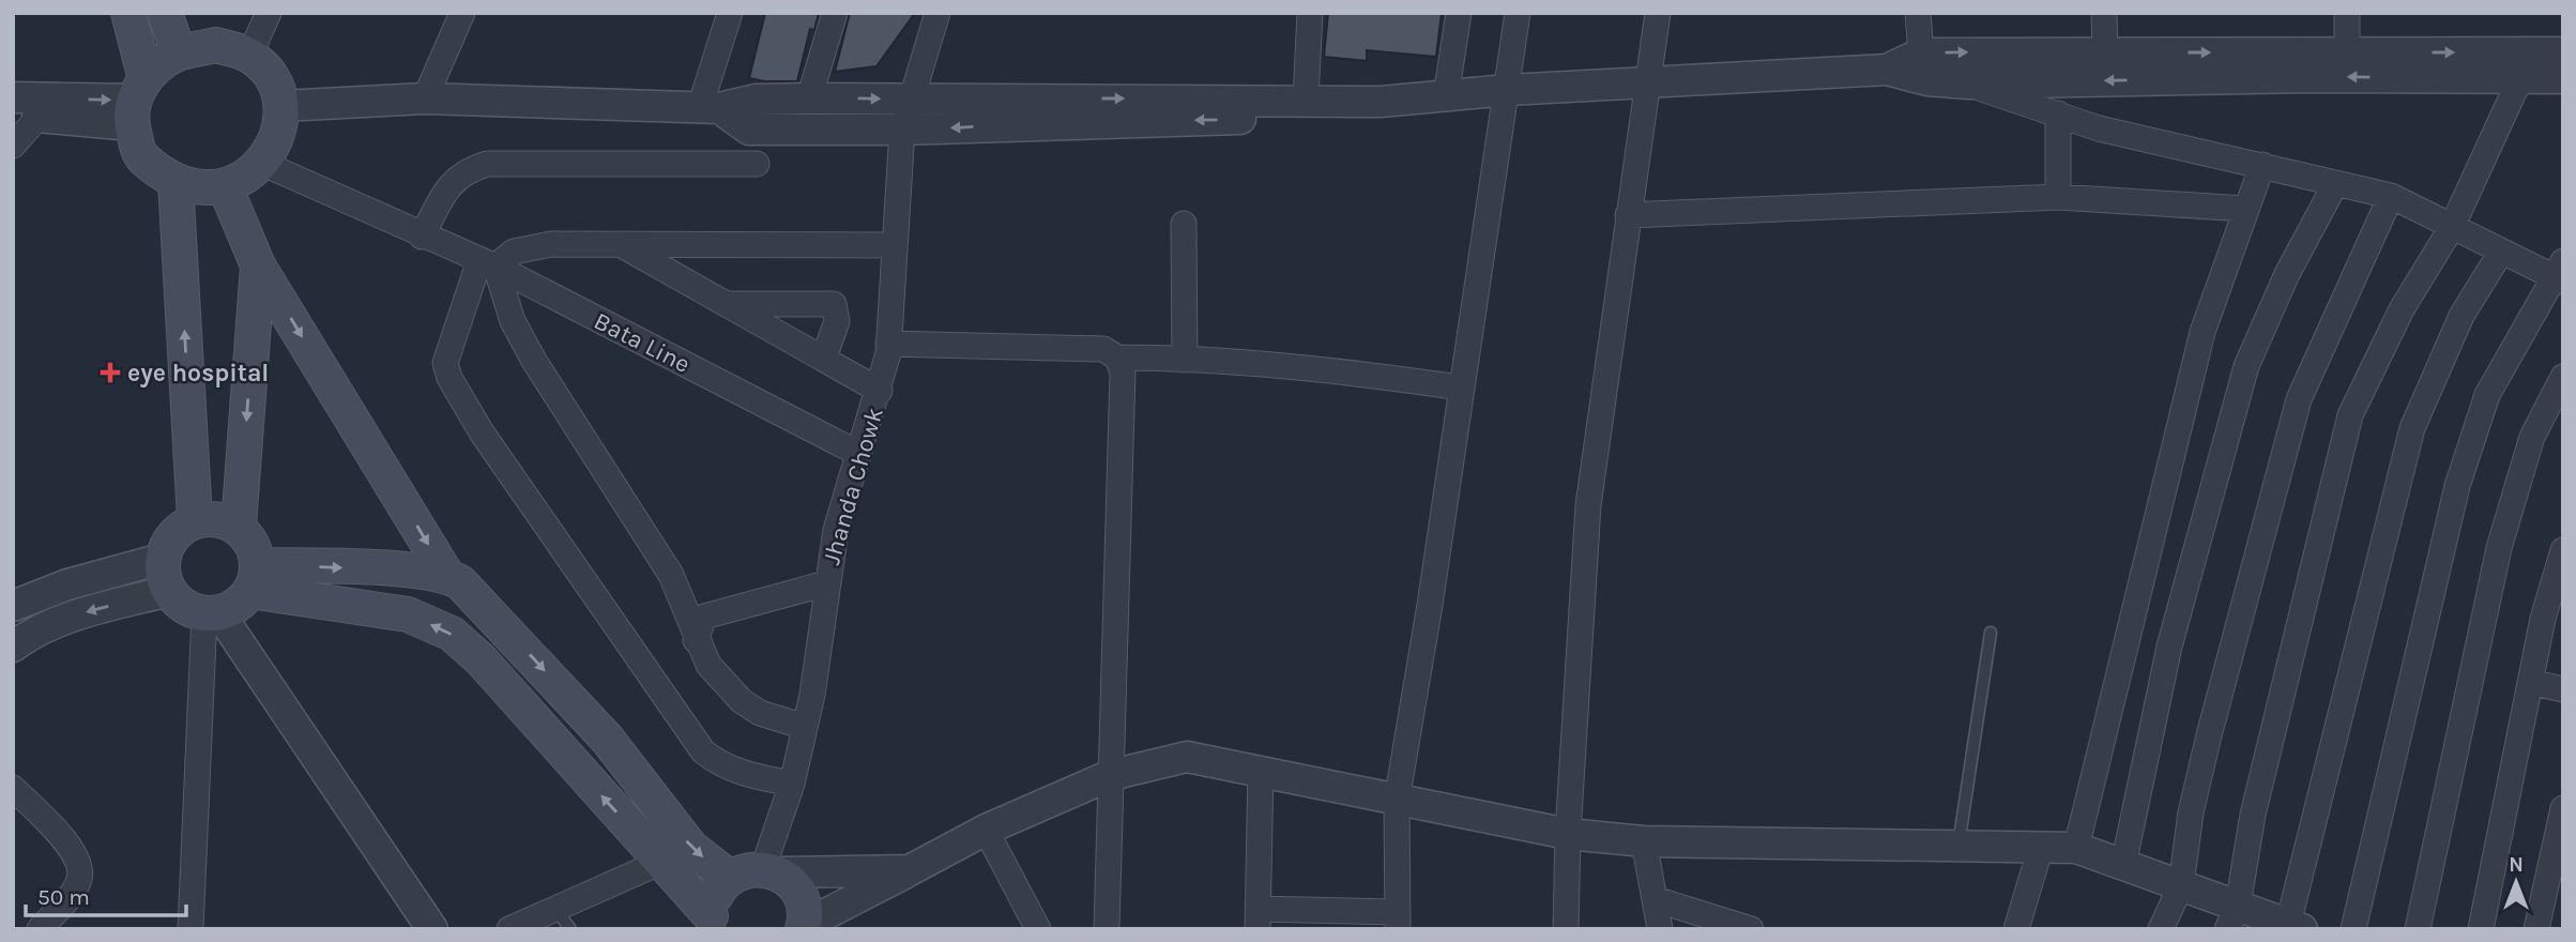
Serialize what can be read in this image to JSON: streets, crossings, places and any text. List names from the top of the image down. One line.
{"streets":{"street":["Bata Line","Jhanda Chowk"]},"crossings":[["Bata Line","Jhanda Chowk"]],"places":{"health":["eye hospital"]},"scale_bar":"50 m","north":"top"}
